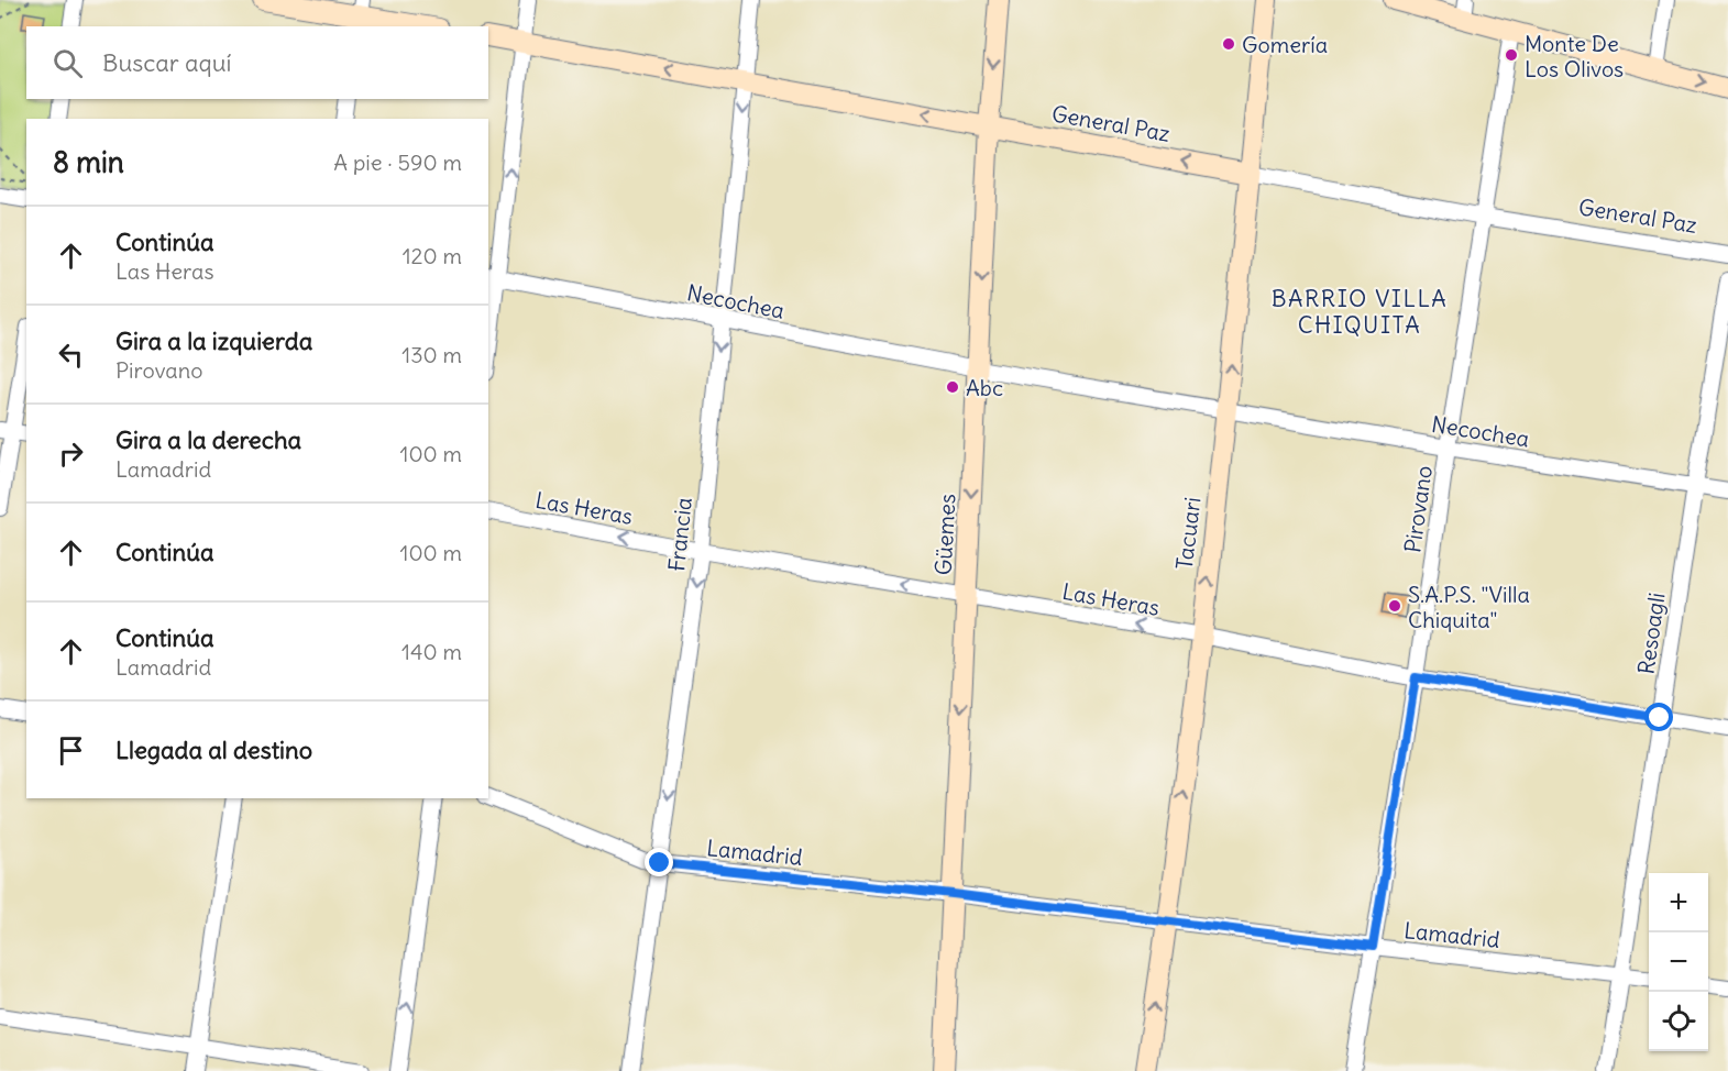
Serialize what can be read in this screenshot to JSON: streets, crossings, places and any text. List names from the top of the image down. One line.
{"streets":{"street":["General Paz","Necochea","Las Heras","Pirovano","Tacuari","Francia","Güemes","Resoagli","Lamadrid"]},"crossings":[["General Paz","Pirovano"],["General Paz","Tacuari"],["General Paz","Francia"],["General Paz","Güemes"],["Necochea","Pirovano"],["Necochea","Tacuari"],["Necochea","Francia"],["Necochea","Güemes"],["Necochea","Resoagli"],["Las Heras","Pirovano"],["Las Heras","Tacuari"],["Las Heras","Francia"],["Las Heras","Güemes"],["Las Heras","Resoagli"],["Pirovano","Lamadrid"],["Tacuari","Lamadrid"],["Francia","Lamadrid"],["Güemes","Lamadrid"],["Resoagli","Lamadrid"]],"one_way":["General Paz","Las Heras","Tacuari","Francia","Güemes"],"districts":["BARRIO VILLA CHIQUITA"],"places":["Gomería","Monte De Los Olivos","Abc","S.A.P.S. \"Villa Chiquita\""],"page":{"search":"Buscar aquí","heading":["8 min","A pie · 590 m"],"list":[["Continúa","Las Heras","120 m"],["Gira a la izquierda","Pirovano","130 m"],["Gira a la derecha","Lamadrid","100 m"],["Continúa","100 m"],["Continúa","Lamadrid","140 m"],"Llegada al destino"],"map_buttons":["+","−"]}}
